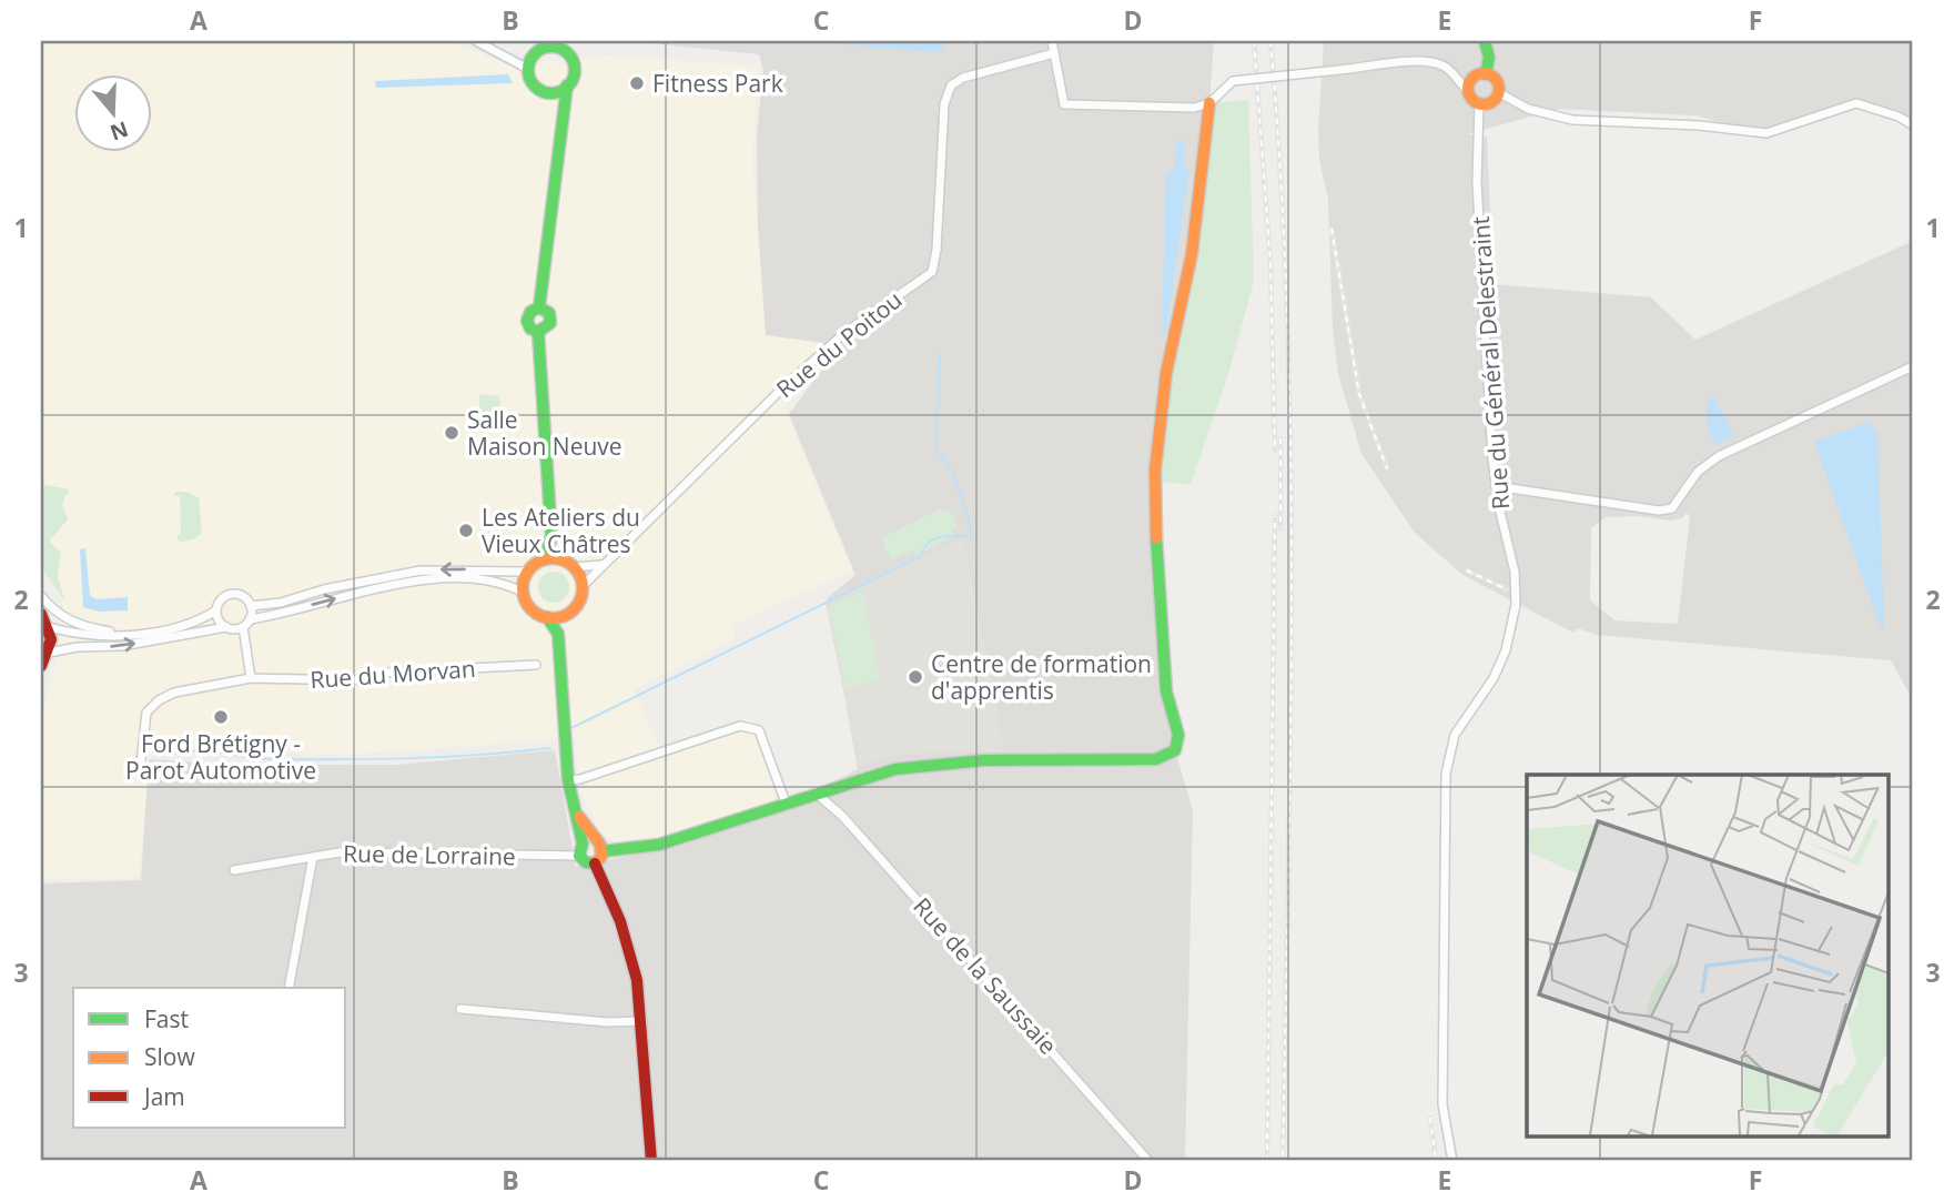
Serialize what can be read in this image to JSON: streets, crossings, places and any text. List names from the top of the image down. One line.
{"streets":{"street":["Rue du Poitou","Rue du Général Delestraint","Rue du Morvan","Rue de Lorraine","Rue de la Saussaie"]},"places":["Fitness Park","Salle Maison Neuve","Les Ateliers du Vieux Châtres","Centre de formation d'apprentis","Ford Brétigny - Parot Automotive"],"legend":["Fast","Slow","Jam"],"north":"bottom","grid":{"columns":["A","B","C","D","E","F"],"rows":["1","2","3"]}}
